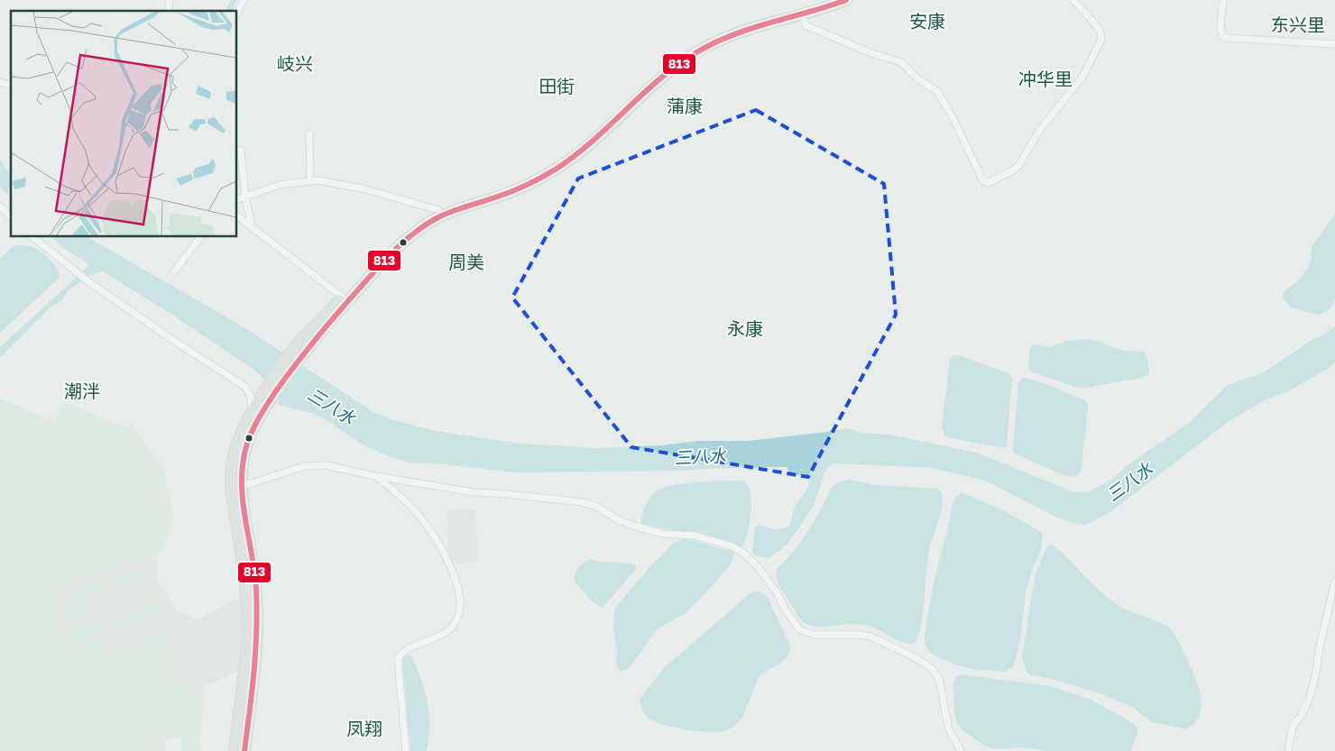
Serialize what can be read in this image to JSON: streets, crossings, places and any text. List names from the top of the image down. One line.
{"districts":["安康","东兴里","岐兴","冲华里","田街","蒲康","周美","永康","潮泮","凤翔"],"water":["三八水"],"lines":["transit line 813"]}
